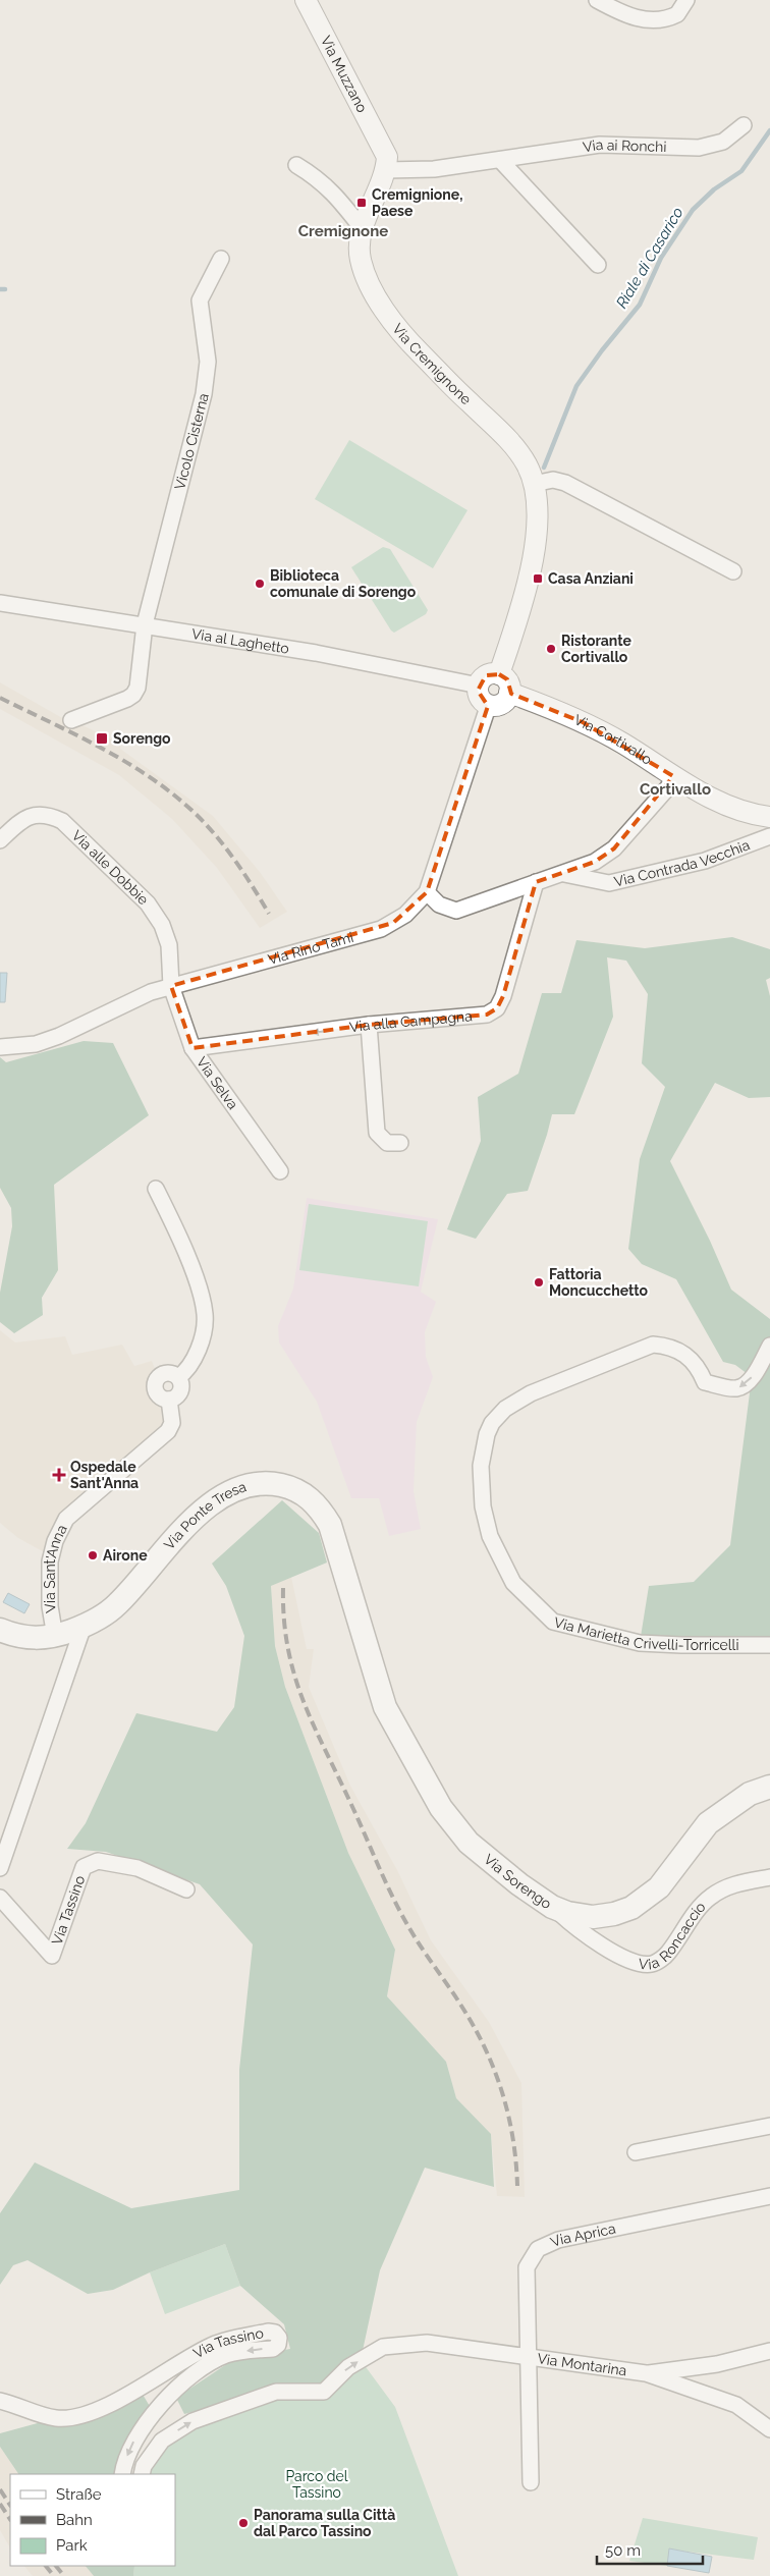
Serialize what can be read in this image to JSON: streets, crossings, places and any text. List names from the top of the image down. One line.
{"streets":{"main road":["Via Ponte Tresa","Via Sorengo"],"street":["Via Muzzano","Via ai Ronchi","Via Cremignone","Vicolo Cisterna","Via al Laghetto","Via Cortivallo","Via Contrada Vecchia","Via alle Dobbie","Via Rino Tami","Via alla Campagna","Via Selva","Via Sant'Anna","Via Marietta Crivelli-Torricelli","Via Tassino","Via Roncaccio","Via Aprica","Via Montarina"]},"crossings":[["Via Muzzano","Via ai Ronchi"],["Via Muzzano","Via Cremignone"],["Via ai Ronchi","Via Cremignone"],["Via Cremignone","Via al Laghetto"],["Via Cremignone","Via Cortivallo"],["Via Cremignone","Via Rino Tami"],["Vicolo Cisterna","Via al Laghetto"],["Via al Laghetto","Via Cortivallo"],["Via al Laghetto","Via Rino Tami"],["Via Cortivallo","Via Contrada Vecchia"],["Via Cortivallo","Via Rino Tami"],["Via Contrada Vecchia","Via Rino Tami"],["Via Contrada Vecchia","Via alla Campagna"],["Via alle Dobbie","Via Rino Tami"],["Via alle Dobbie","Via Selva"],["Via Rino Tami","Via Selva"],["Via alla Campagna","Via Selva"],["Via Ponte Tresa","Via Sant'Anna"],["Via Ponte Tresa","Via Sorengo"],["Via Sorengo","Via Roncaccio"],["Via Aprica","Via Montarina"]],"one_way":["Via alla Campagna","Via Montarina"],"districts":["Cremignone","Cortivallo"],"water":["Riale di Casarico"],"parks":["Parco del Tassino"],"places":{"transit":["Cremignione, Paese","Casa Anziani","Sorengo"],"other":["Biblioteca comunale di Sorengo","Ristorante Cortivallo","Fattoria Moncucchetto","Airone","Panorama sulla Città dal Parco Tassino"],"health":["Ospedale Sant'Anna"]},"legend":["Straße","Bahn","Park"],"scale_bar":"50 m"}
